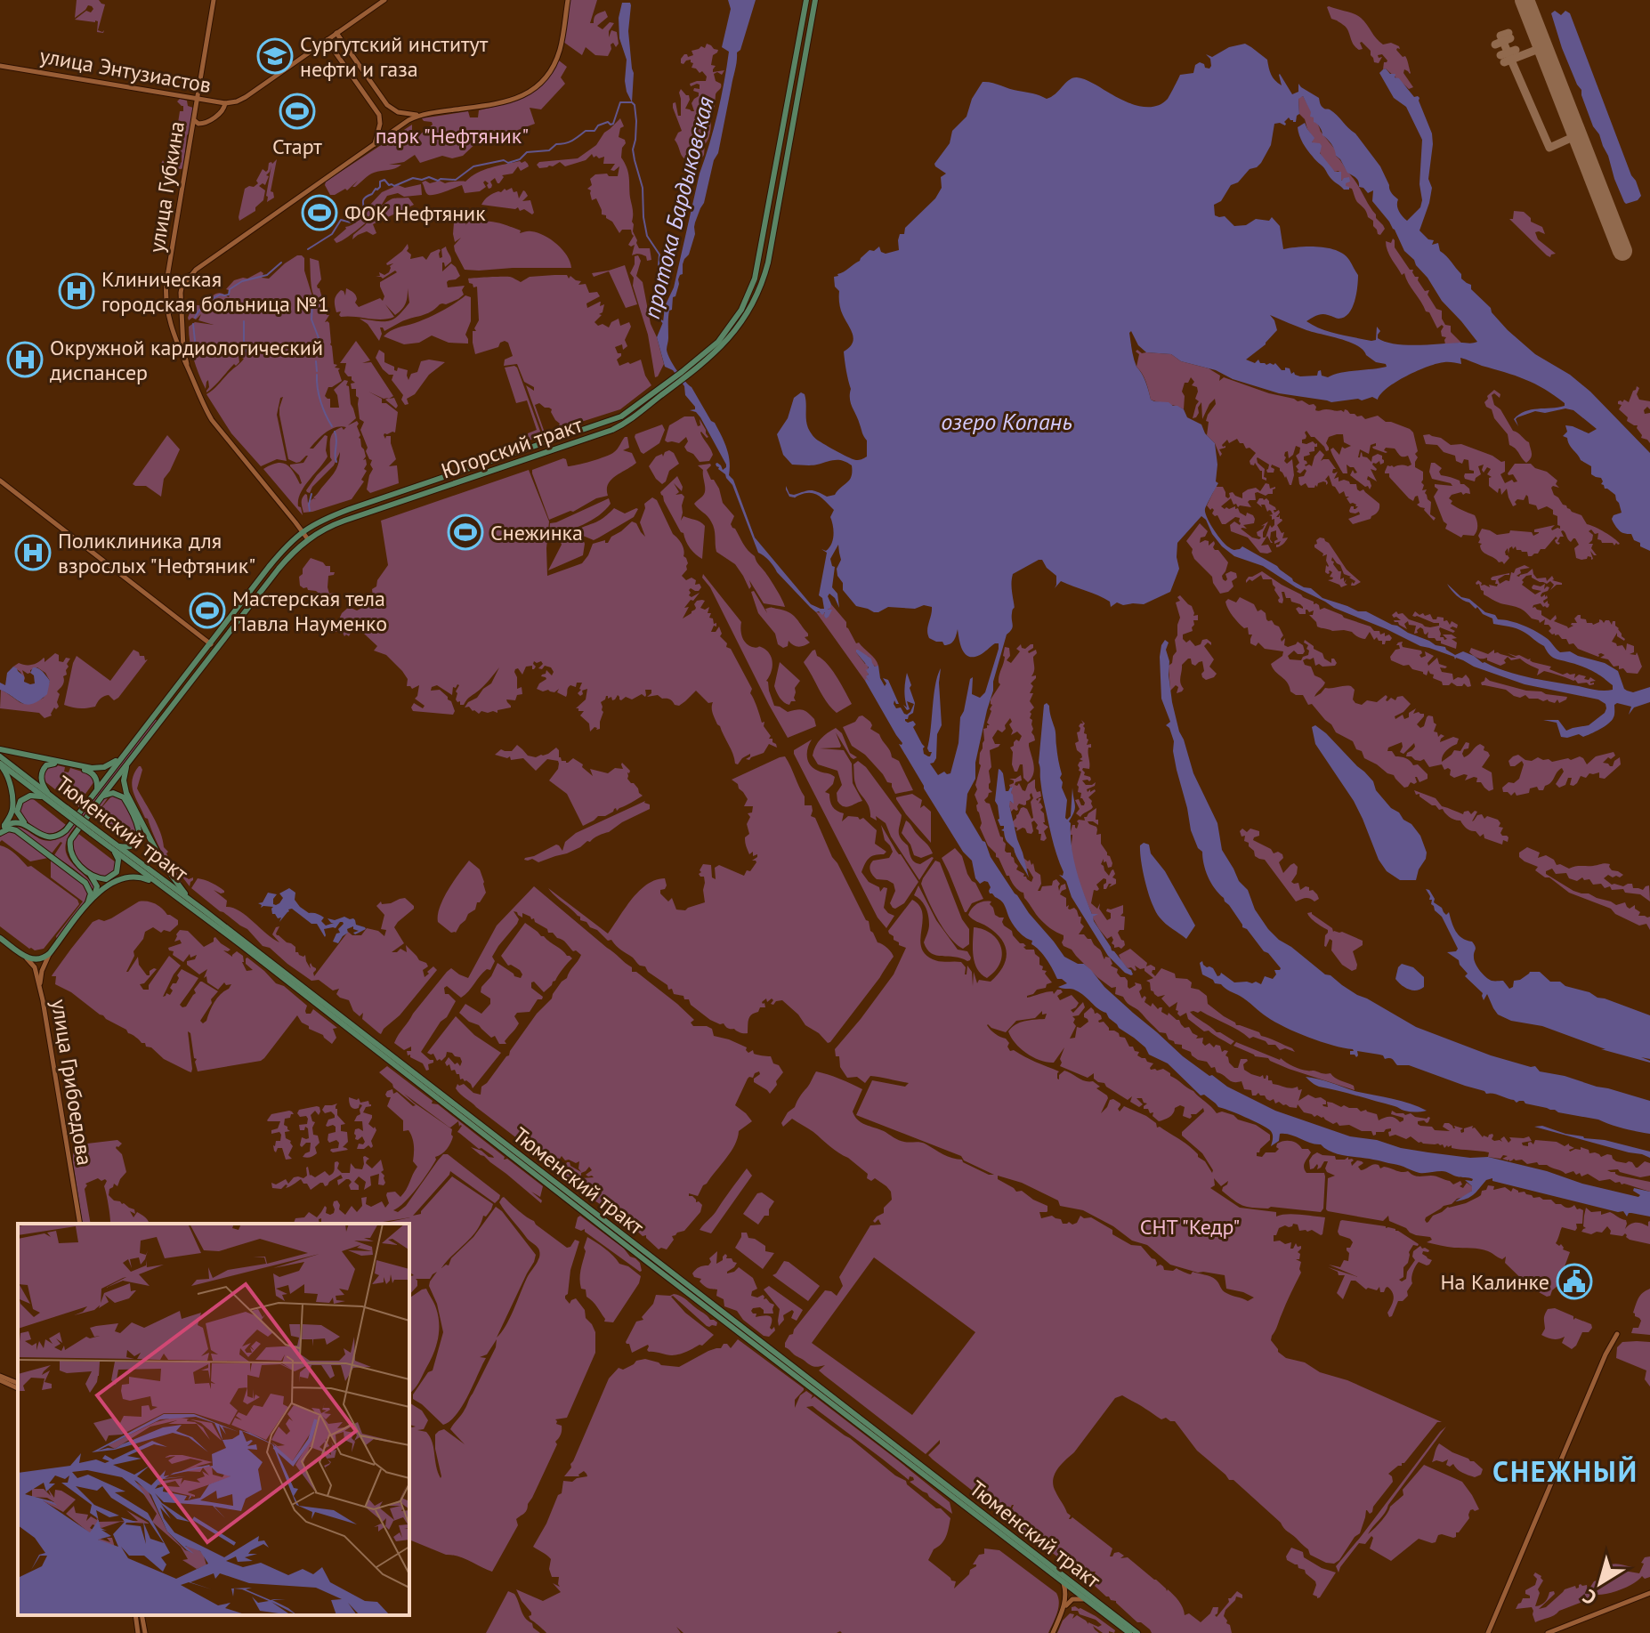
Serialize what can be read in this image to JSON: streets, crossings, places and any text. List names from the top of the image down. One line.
{"streets":{"main road":["улица Энтузиастов","улица Губкина","Югорский тракт","Тюменский тракт","улица Грибоедова"]},"crossings":[["улица Энтузиастов","улица Губкина"]],"districts":["СНЕЖНЫЙ"],"water":["протока Бардыковская","озеро Копань"],"parks":["парк \"Нефтяник\"","СНТ \"Кедр\""],"places":{"school or university":["Сургутский институт нефти и газа"],"sports":["Старт","ФОК Нефтяник","Снежинка","Мастерская тела Павла Науменко"],"hospital":["Клиническая городская больница №1","Окружной кардиологический диспансер","Поликлиника для взрослых \"Нефтяник\""],"public building":["На Калинке"]},"north":"bottom left"}
